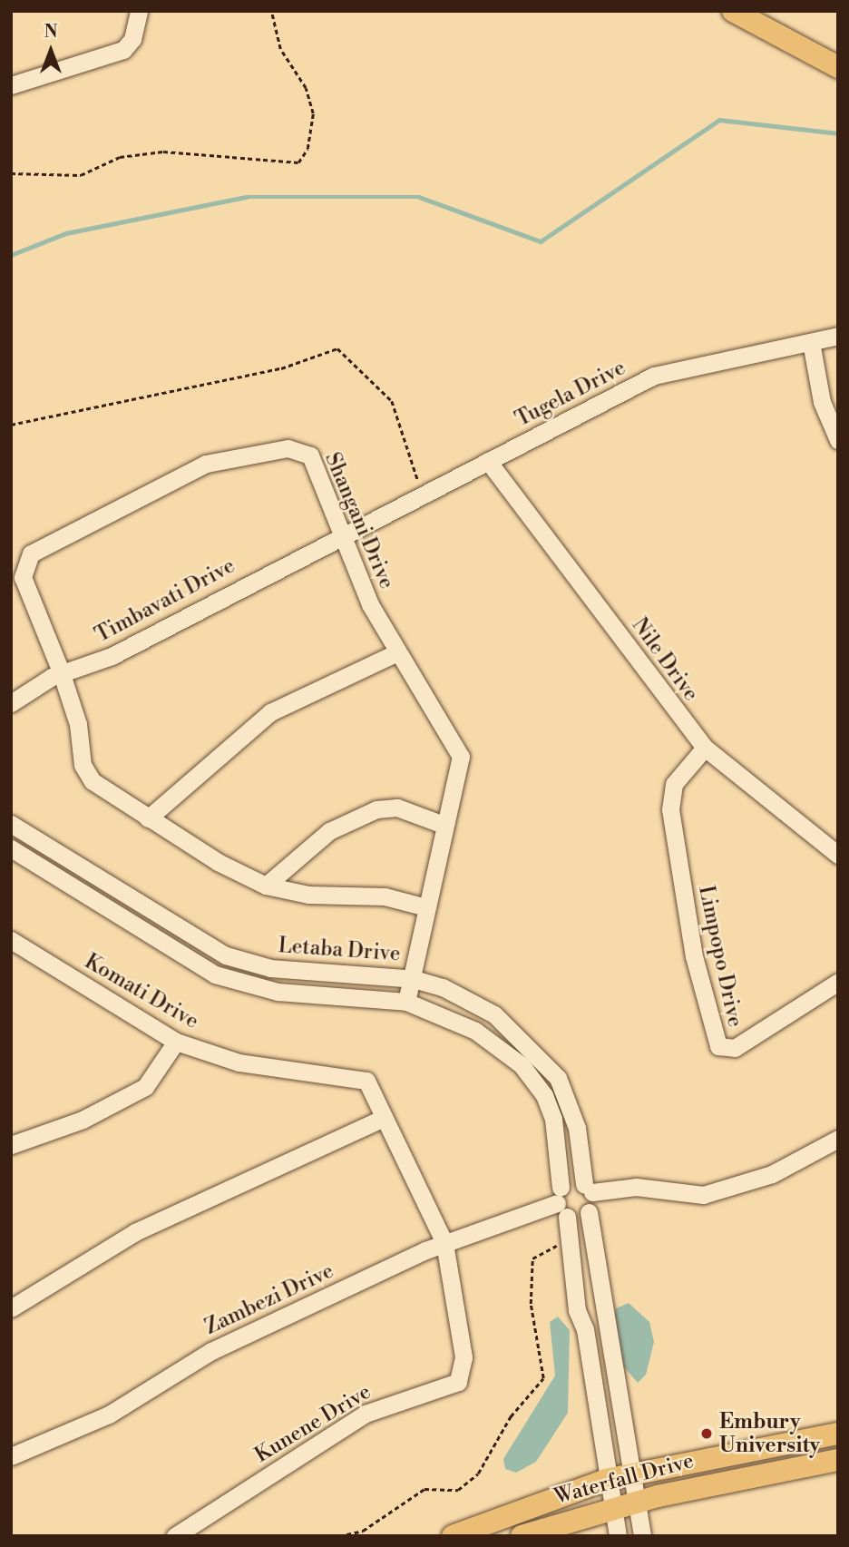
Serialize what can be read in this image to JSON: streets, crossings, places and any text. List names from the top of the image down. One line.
{"streets":{"main road":["Waterfall Drive"],"street":["Tugela Drive","Shangani Drive","Timbavati Drive","Nile Drive","Letaba Drive","Limpopo Drive","Komati Drive","Zambezi Drive","Kunene Drive"]},"crossings":[["Tugela Drive","Shangani Drive"],["Tugela Drive","Timbavati Drive"],["Tugela Drive","Nile Drive"],["Shangani Drive","Timbavati Drive"],["Shangani Drive","Letaba Drive"],["Nile Drive","Limpopo Drive"],["Komati Drive","Zambezi Drive"],["Komati Drive","Kunene Drive"],["Zambezi Drive","Kunene Drive"]],"places":["Embury University"],"north":"top"}
